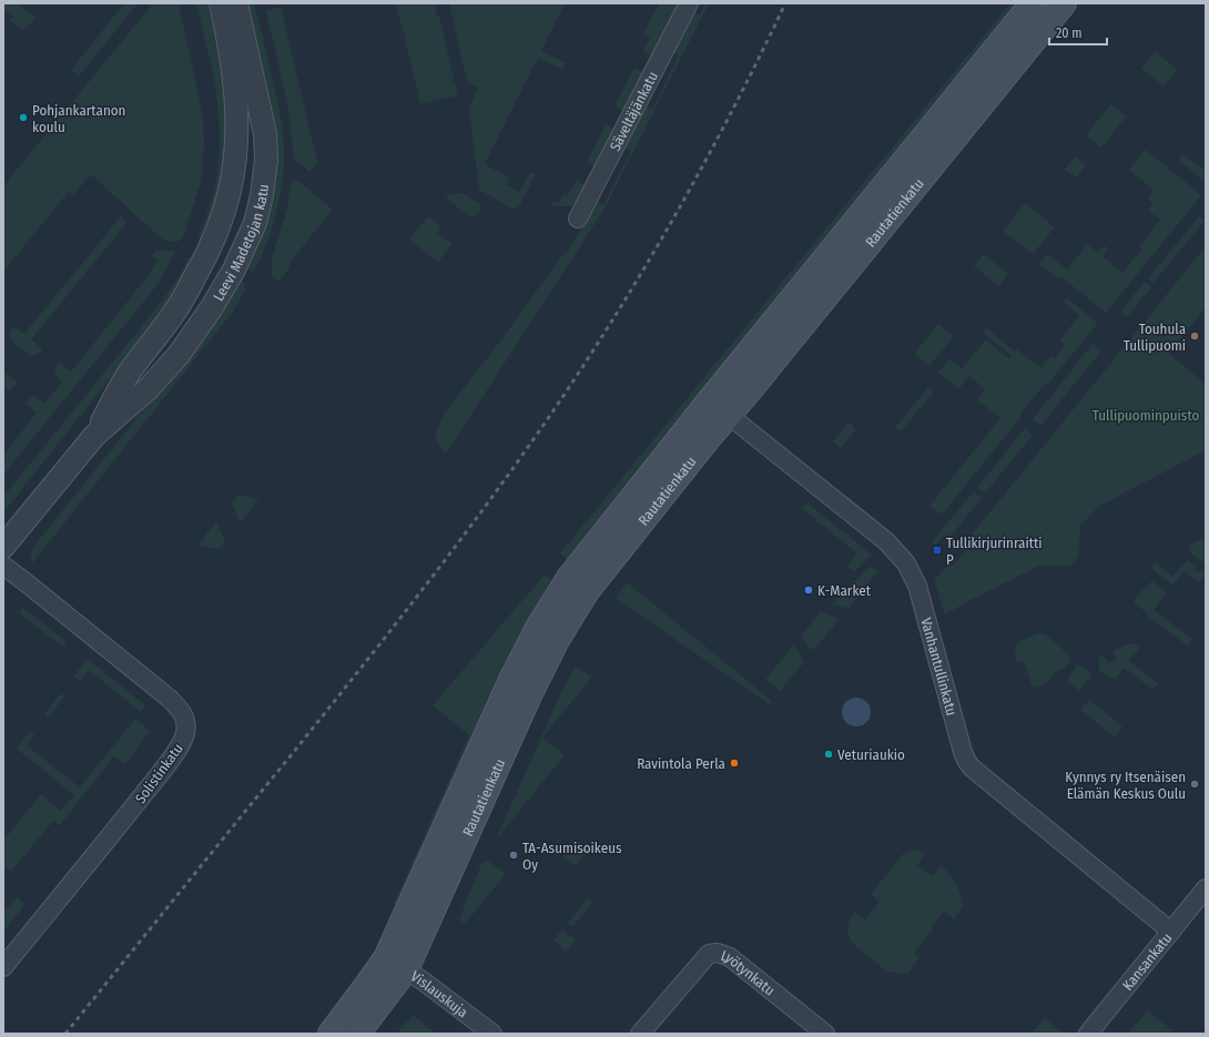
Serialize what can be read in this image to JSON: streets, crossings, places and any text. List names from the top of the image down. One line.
{"streets":{"main road":["Rautatienkatu"],"street":["Säveltäjänkatu","Leevi Madetojan katu","Vanhantullinkatu","Solistinkatu","Kansankatu","Lyötynkatu","Vislauskuja"]},"crossings":[["Rautatienkatu","Vanhantullinkatu"],["Rautatienkatu","Vislauskuja"],["Vanhantullinkatu","Kansankatu"]],"parks":["Tullipuominpuisto"],"places":{"other":["Pohjankartanon koulu","Touhula Tullipuomi","K-Market","Veturiaukio","Ravintola Perla","Kynnys ry Itsenäisen Elämän Keskus Oulu","TA-Asumisoikeus Oy"],"transit":["Tullikirjurinraitti P"]},"scale_bar":"20 m"}
